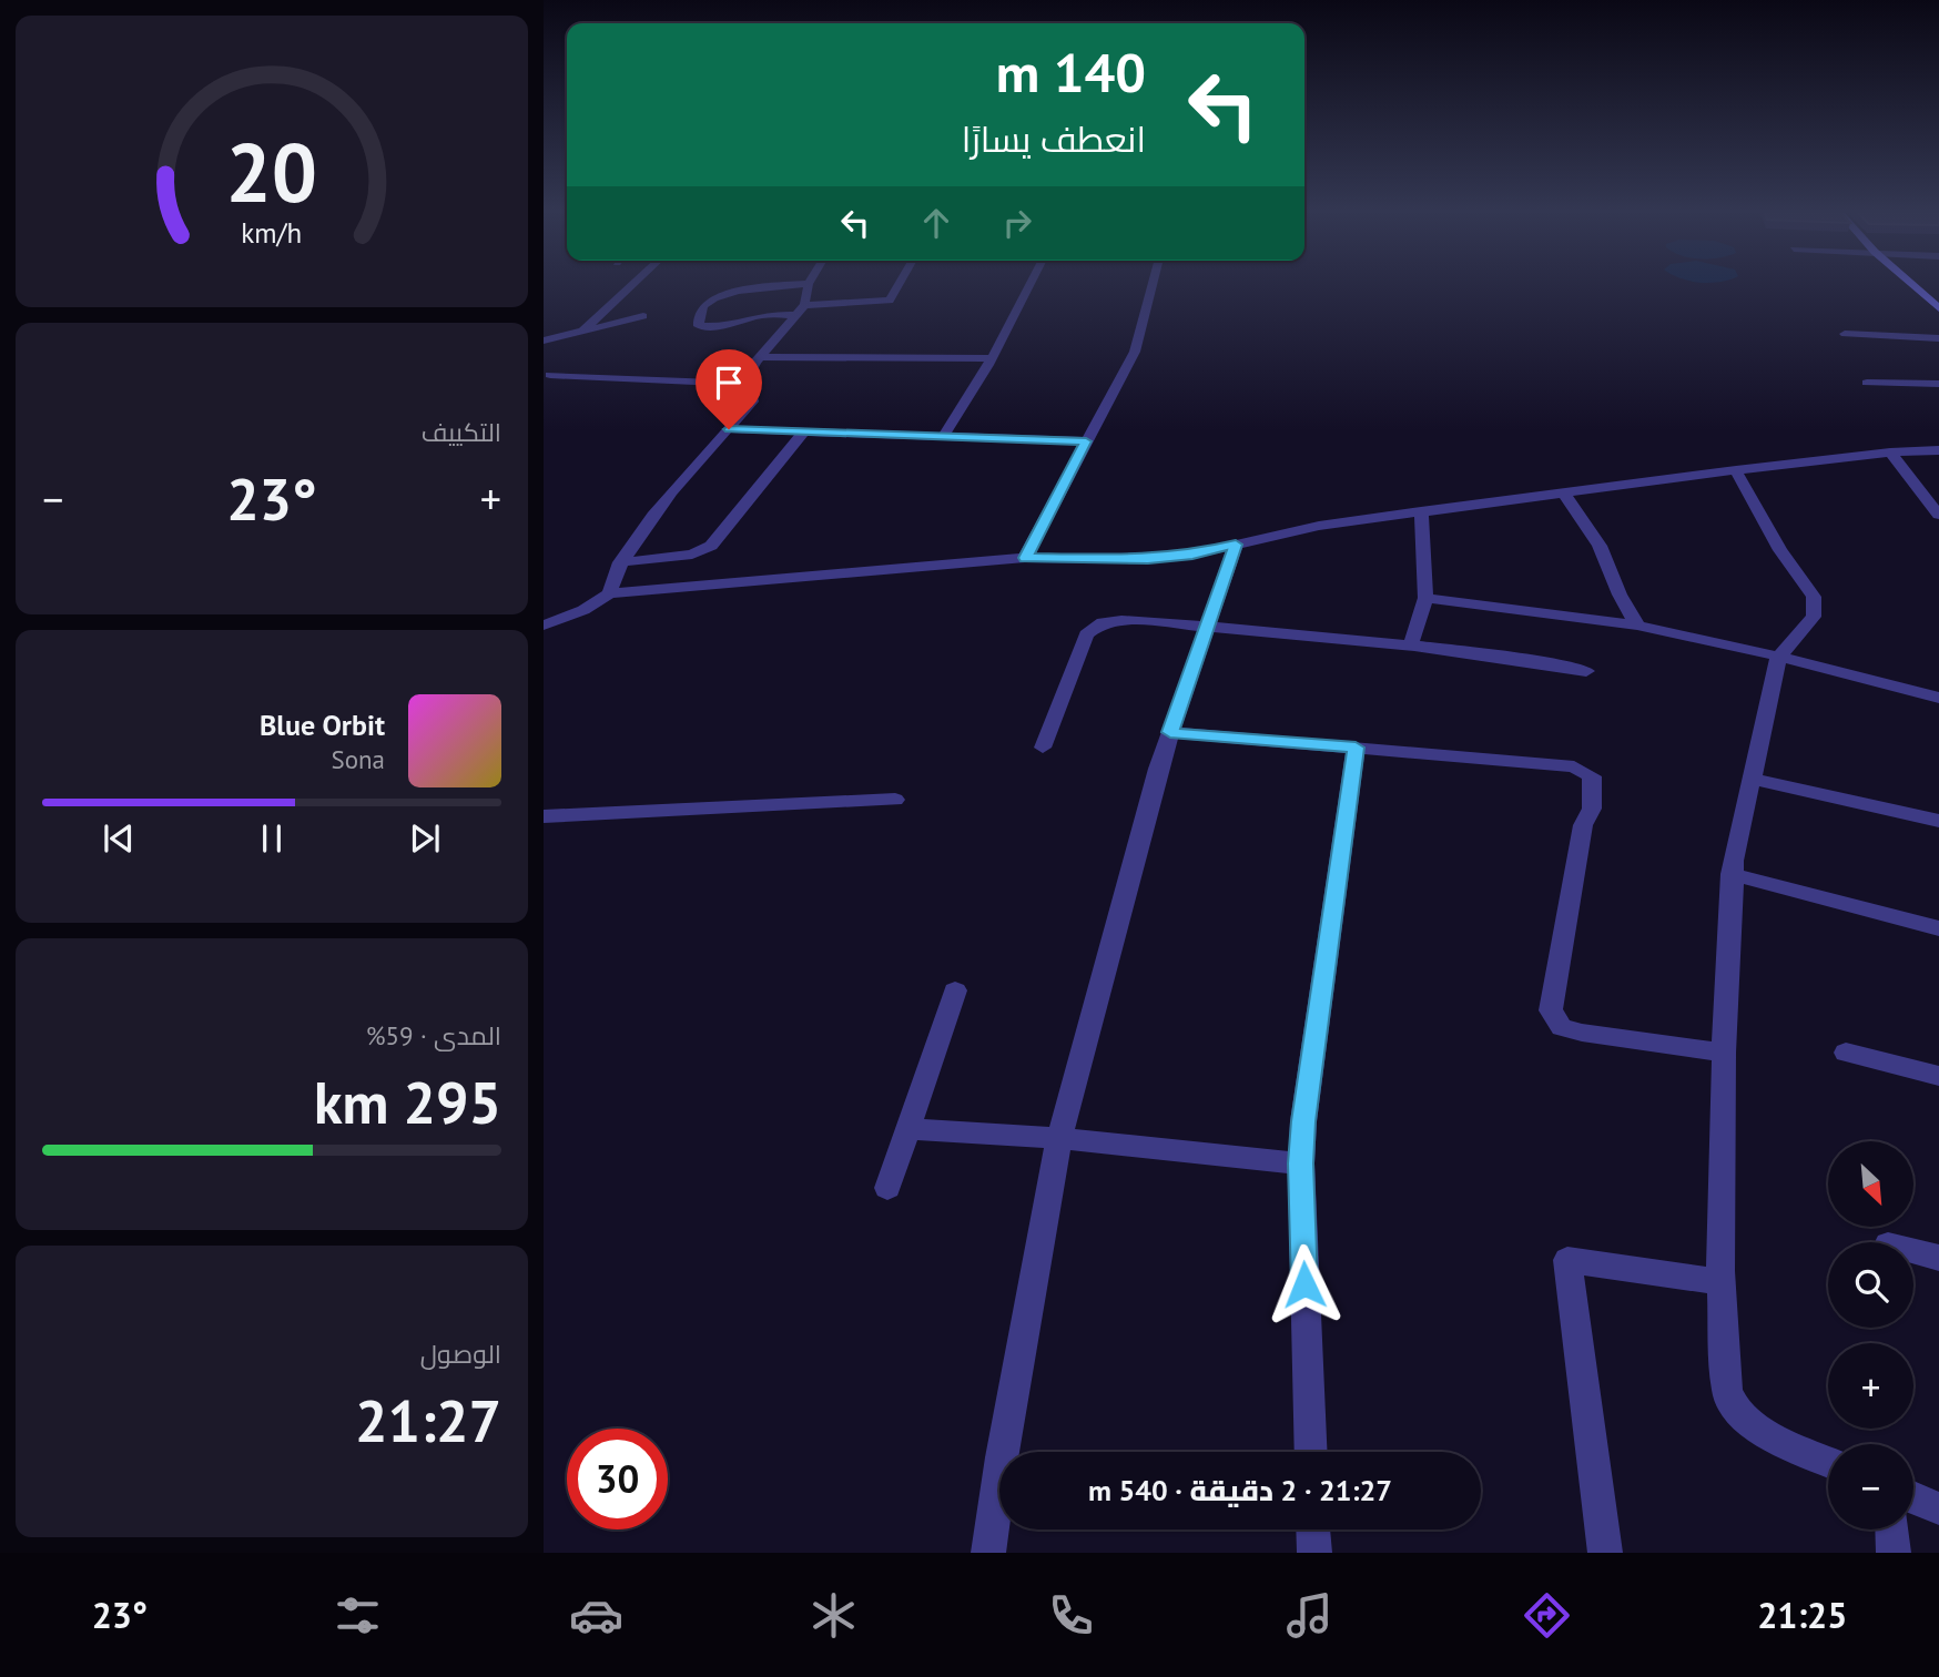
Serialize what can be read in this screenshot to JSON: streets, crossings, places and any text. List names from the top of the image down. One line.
{"north":"bottom right","page":{"turn":["140 m","انعطف يسارًا"],"tile":["التكييف",["المدى · 59%","295 km"],["الوصول","21:27"]],"heat":["−","23°","+"],"song":["Blue Orbit","Sona"],"map_buttons":["+","−"],"limit":"30","trip":"21:27 · 2 دقيقة · 540 m","tabs":["21:25","23°"],"gauge":["20","km/h"]}}
